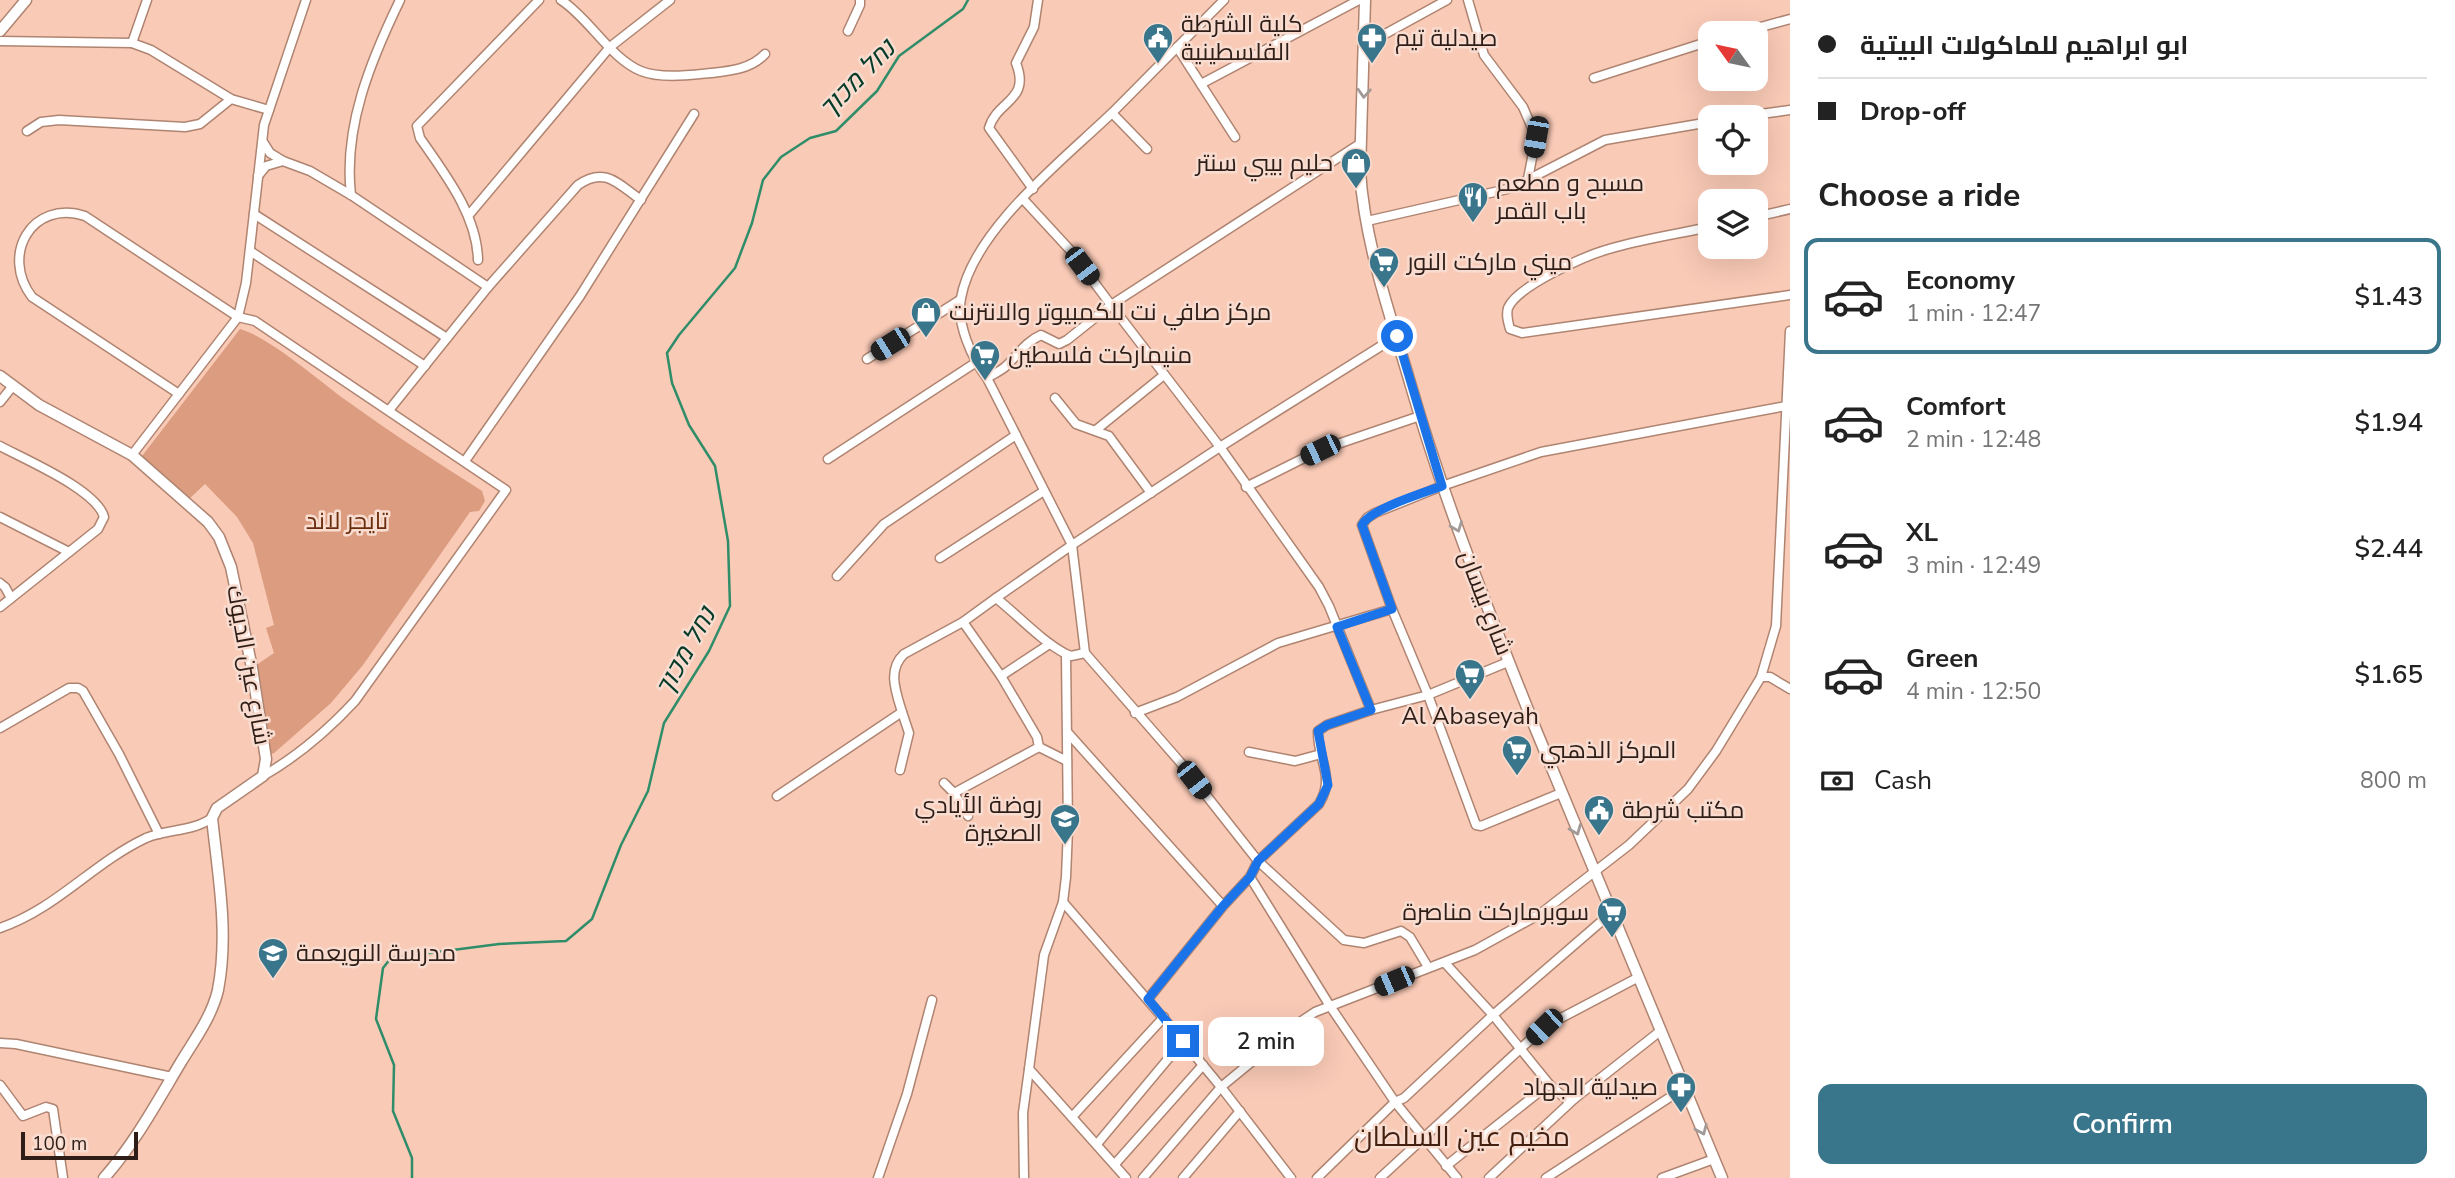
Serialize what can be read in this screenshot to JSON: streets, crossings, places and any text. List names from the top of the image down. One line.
{"streets":{"street":["شارع بيسان","شارع عين الديوك"]},"one_way":["شارع بيسان"],"districts":["مخيم عين السلطان"],"water":["נחל מכוך"],"parks":["تايجر لاند"],"places":{"public building":["كلية الشرطة الفلسطينية","مكتب شرطة"],"pharmacy":["صيدلية تيم","صيدلية الجهاد"],"shop":["حليم بيبي سنتر","مركز صافي نت للكمبيوتر والانترنت"],"restaurant":["مسبح و مطعم باب القمر"],"supermarket":["ميني ماركت النور","منيماركت فلسطين","Al Abaseyah","المركز الذهبي","سوبرماركت مناصرة"],"school or university":["روضة الأيادي الصغيرة","مدرسة النويعمة"]},"scale_bar":"100 m","north":"top left","page":{"banner":["ابو ابراهيم للماكولات البيتية","Drop-off"],"heading":"Choose a ride","list":[{"name":"Economy","note":"1 min · 12:47","value":"$1.43"},{"name":"Comfort","note":"2 min · 12:48","value":"$1.94"},{"name":"XL","note":"3 min · 12:49","value":"$2.44"},{"name":"Green","note":"4 min · 12:50","value":"$1.65"}],"pay":["Cash","800 m"],"bubble":"2 min","buttons":"Confirm","scale":"100 m"}}
